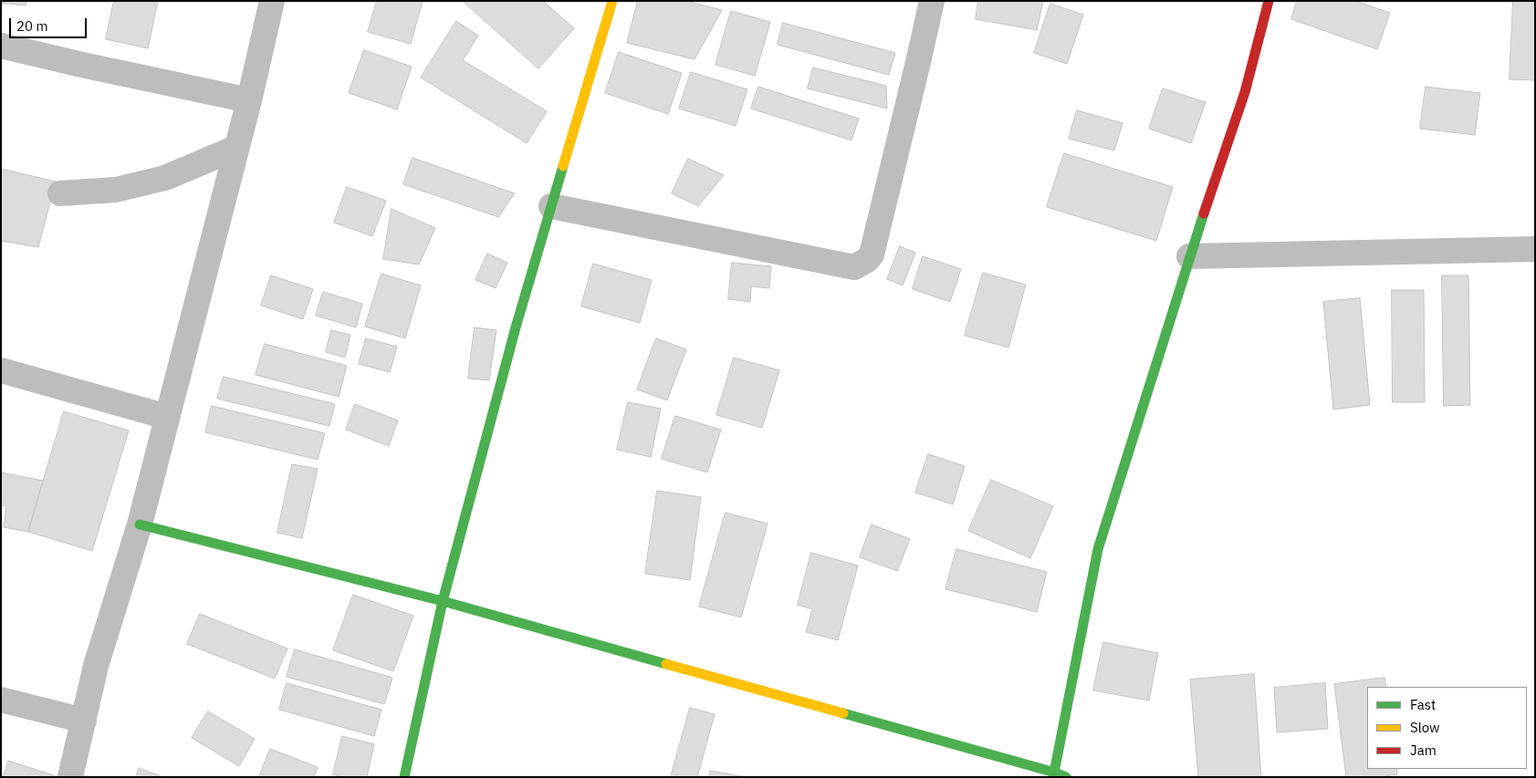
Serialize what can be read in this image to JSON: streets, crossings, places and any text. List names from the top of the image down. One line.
{"legend":["Fast","Slow","Jam"],"scale_bar":"20 m"}
